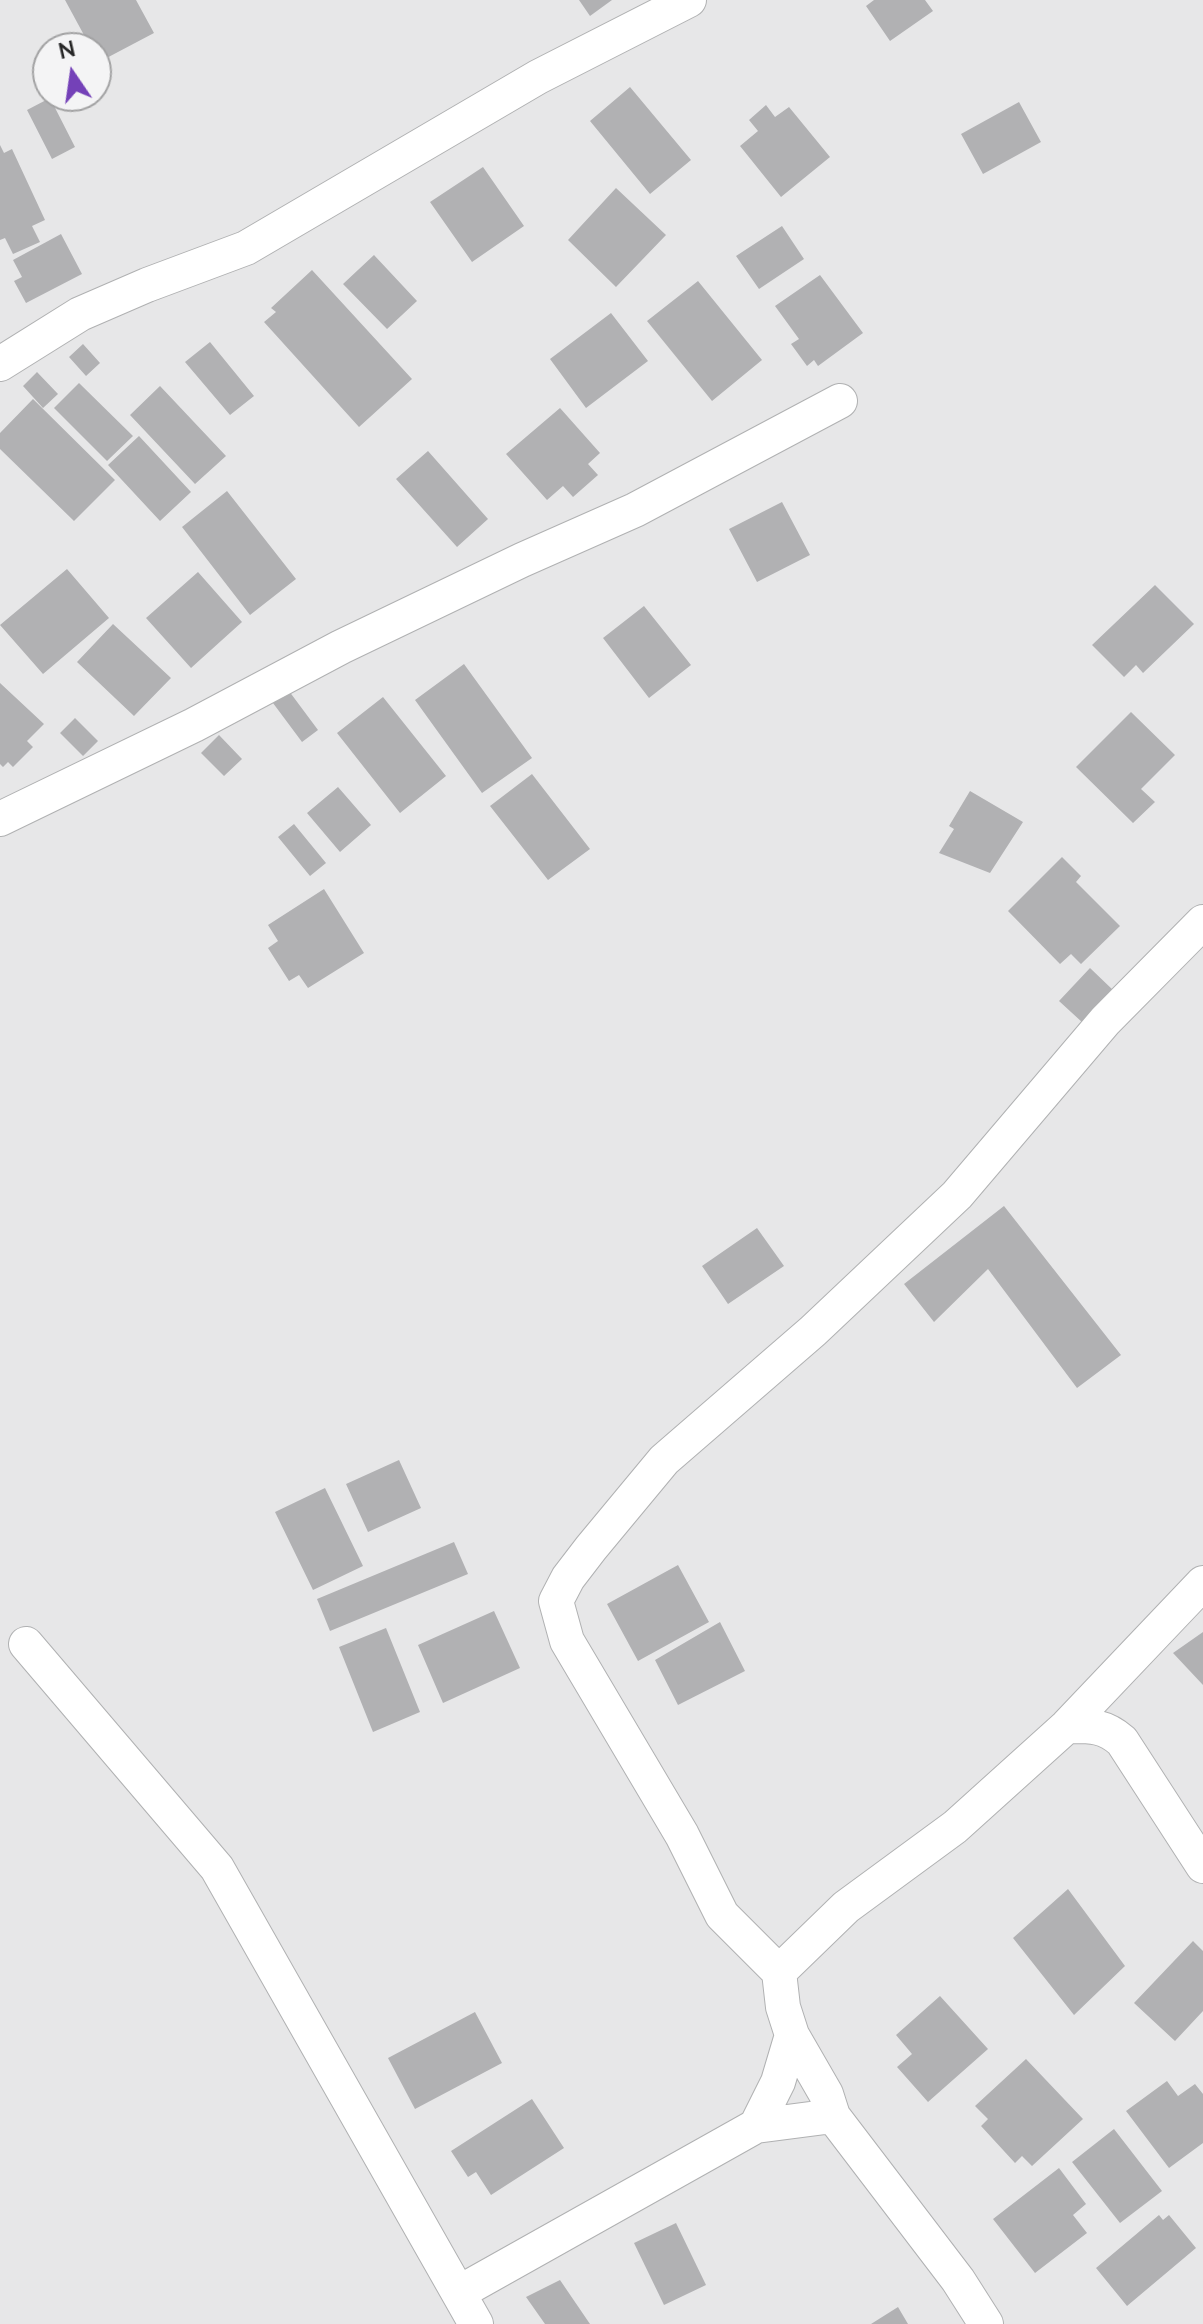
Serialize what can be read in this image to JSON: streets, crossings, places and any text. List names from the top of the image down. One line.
{"north":"top"}
